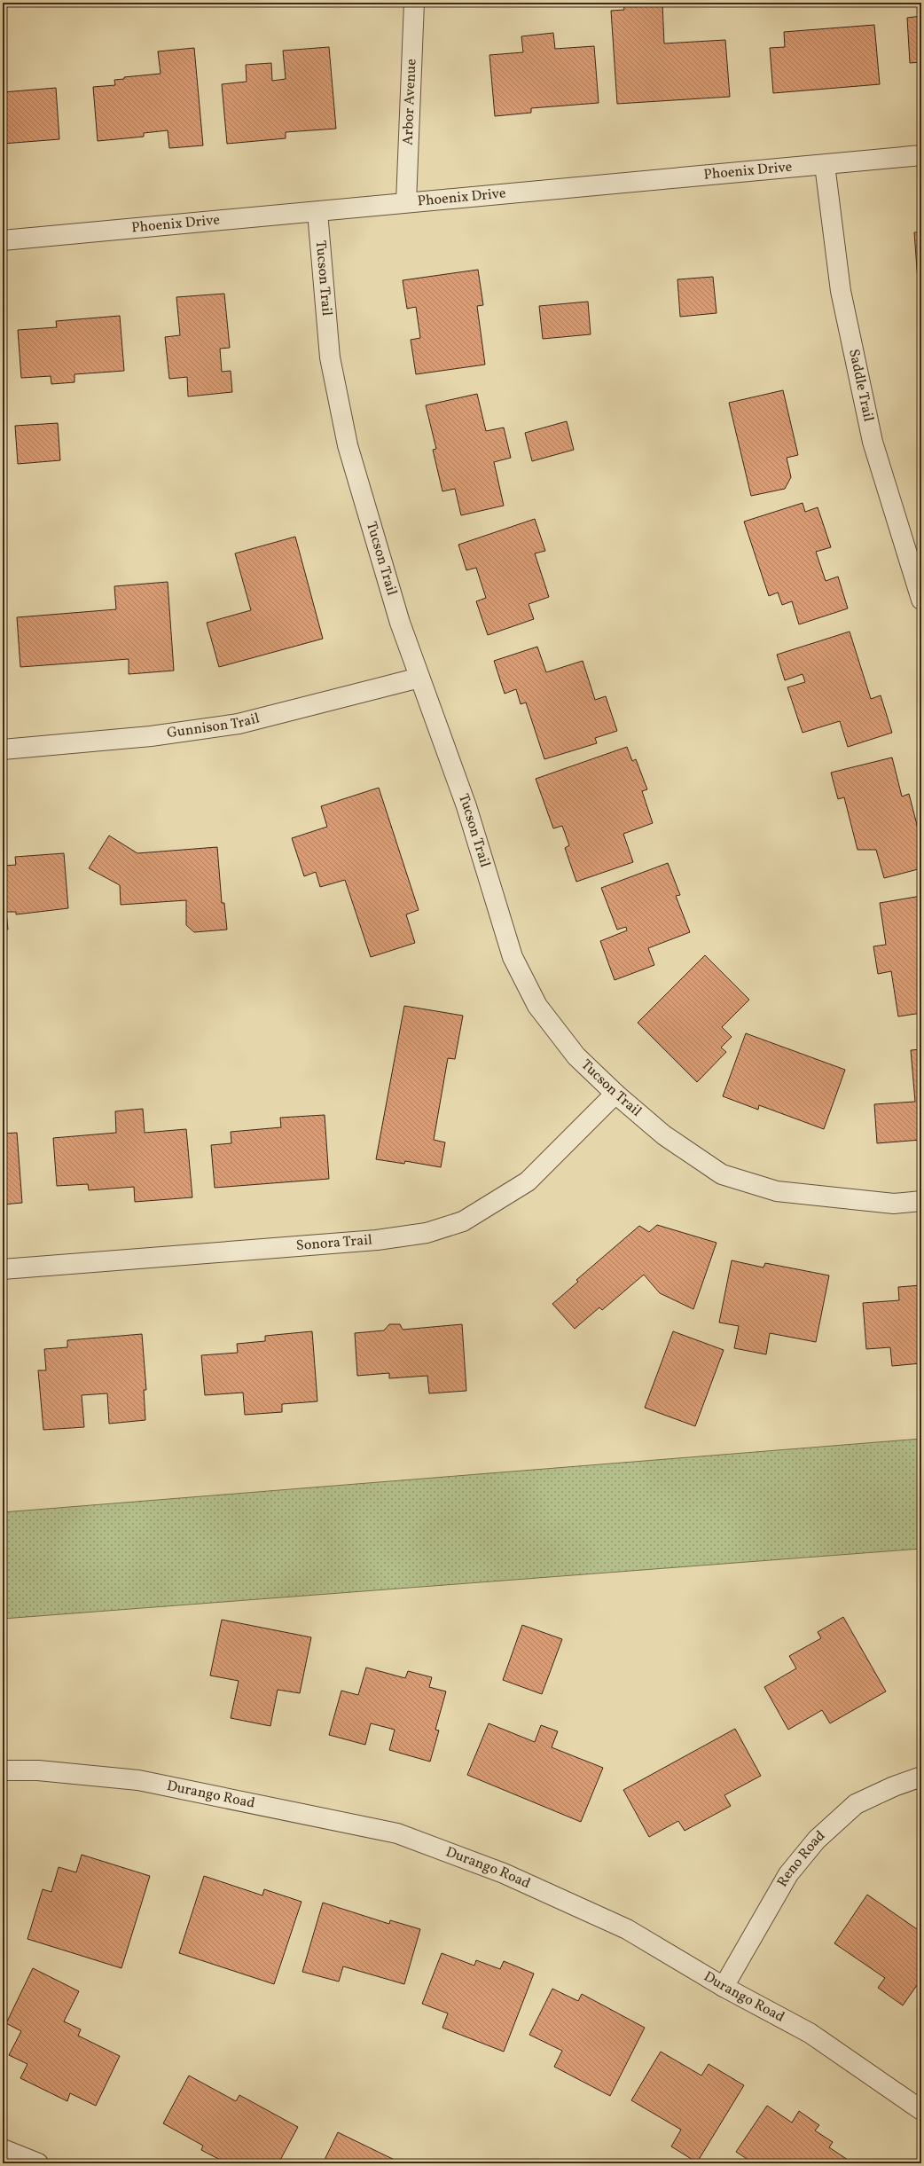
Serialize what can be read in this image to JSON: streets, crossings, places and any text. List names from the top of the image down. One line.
{"streets":{"street":["Arbor Avenue","Phoenix Drive","Tucson Trail","Saddle Trail","Gunnison Trail","Sonora Trail","Durango Road","Reno Road"]},"crossings":[["Arbor Avenue","Phoenix Drive"],["Phoenix Drive","Tucson Trail"],["Phoenix Drive","Saddle Trail"],["Tucson Trail","Gunnison Trail"],["Tucson Trail","Sonora Trail"],["Durango Road","Reno Road"]]}
